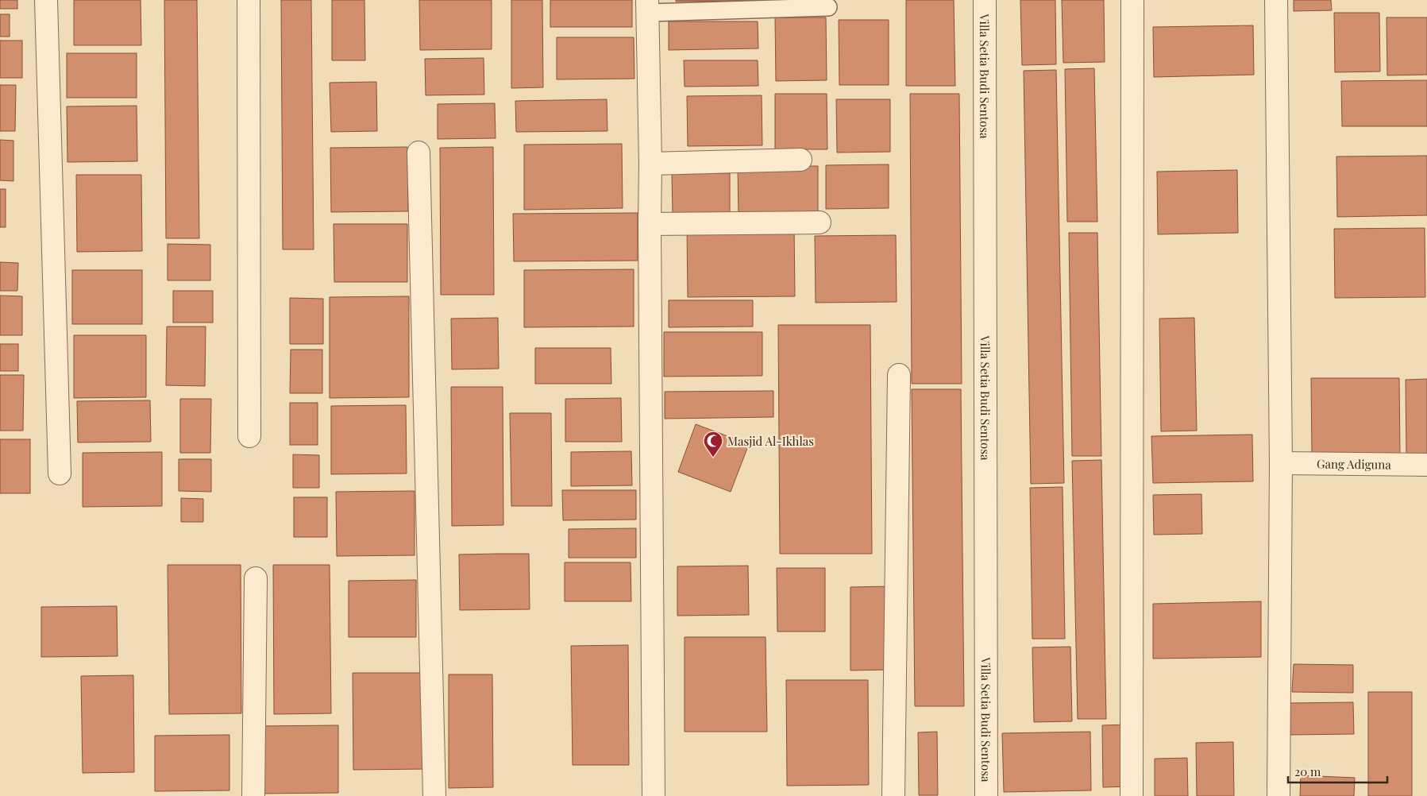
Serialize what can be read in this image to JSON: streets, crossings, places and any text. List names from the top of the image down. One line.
{"streets":{"street":["Villa Setia Budi Sentosa","Gang Adiguna"]},"places":{"mosque":["Masjid Al-Ikhlas"]},"scale_bar":"20 m"}
